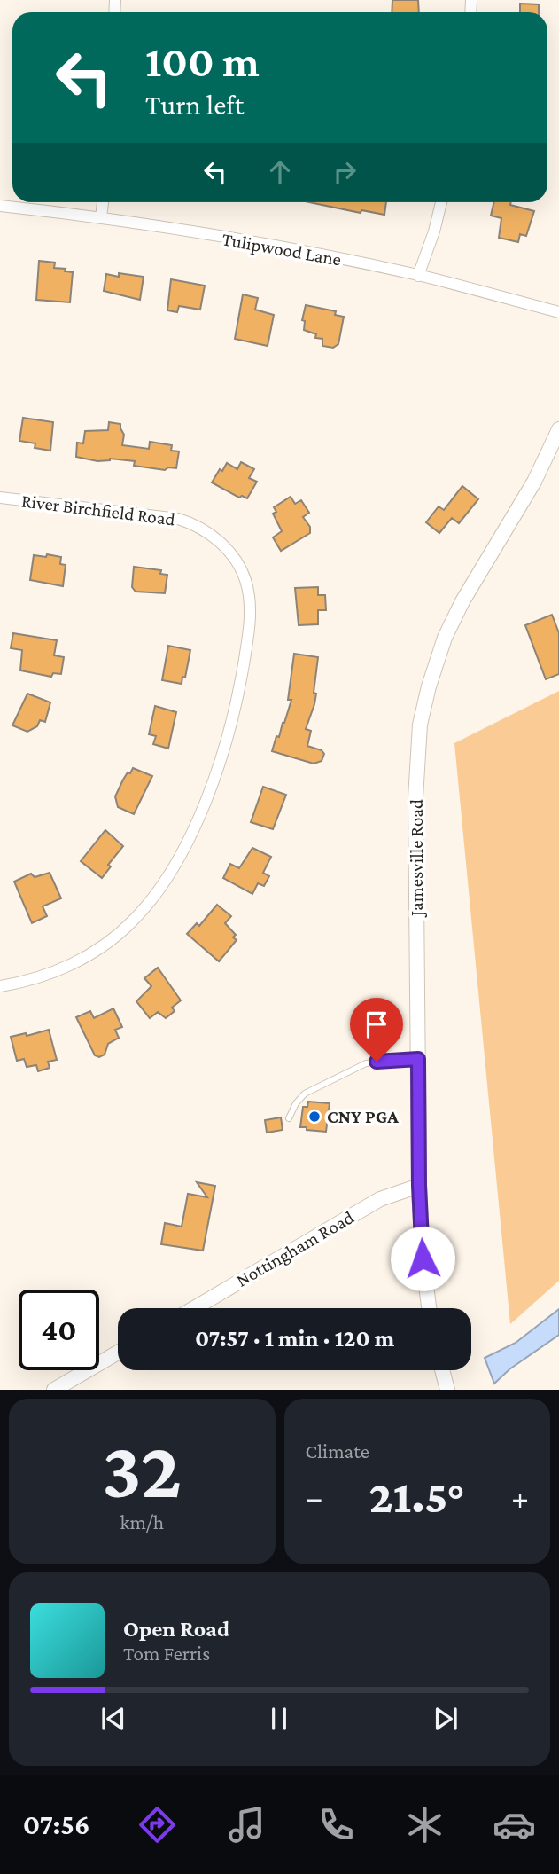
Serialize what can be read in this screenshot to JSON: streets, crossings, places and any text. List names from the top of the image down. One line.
{"streets":{"street":["Tulipwood Lane","River Birchfield Road","Jamesville Road","Nottingham Road"]},"crossings":[["Jamesville Road","Nottingham Road"]],"places":["CNY PGA"],"page":{"turn":["100 m","Turn left"],"limit":"40","trip":"07:57 · 1 min · 120 m","tile":[["32","km/h"],"Climate"],"heat":["−","21.5°","+"],"song":["Open Road","Tom Ferris"],"tabs":"07:56"}}
